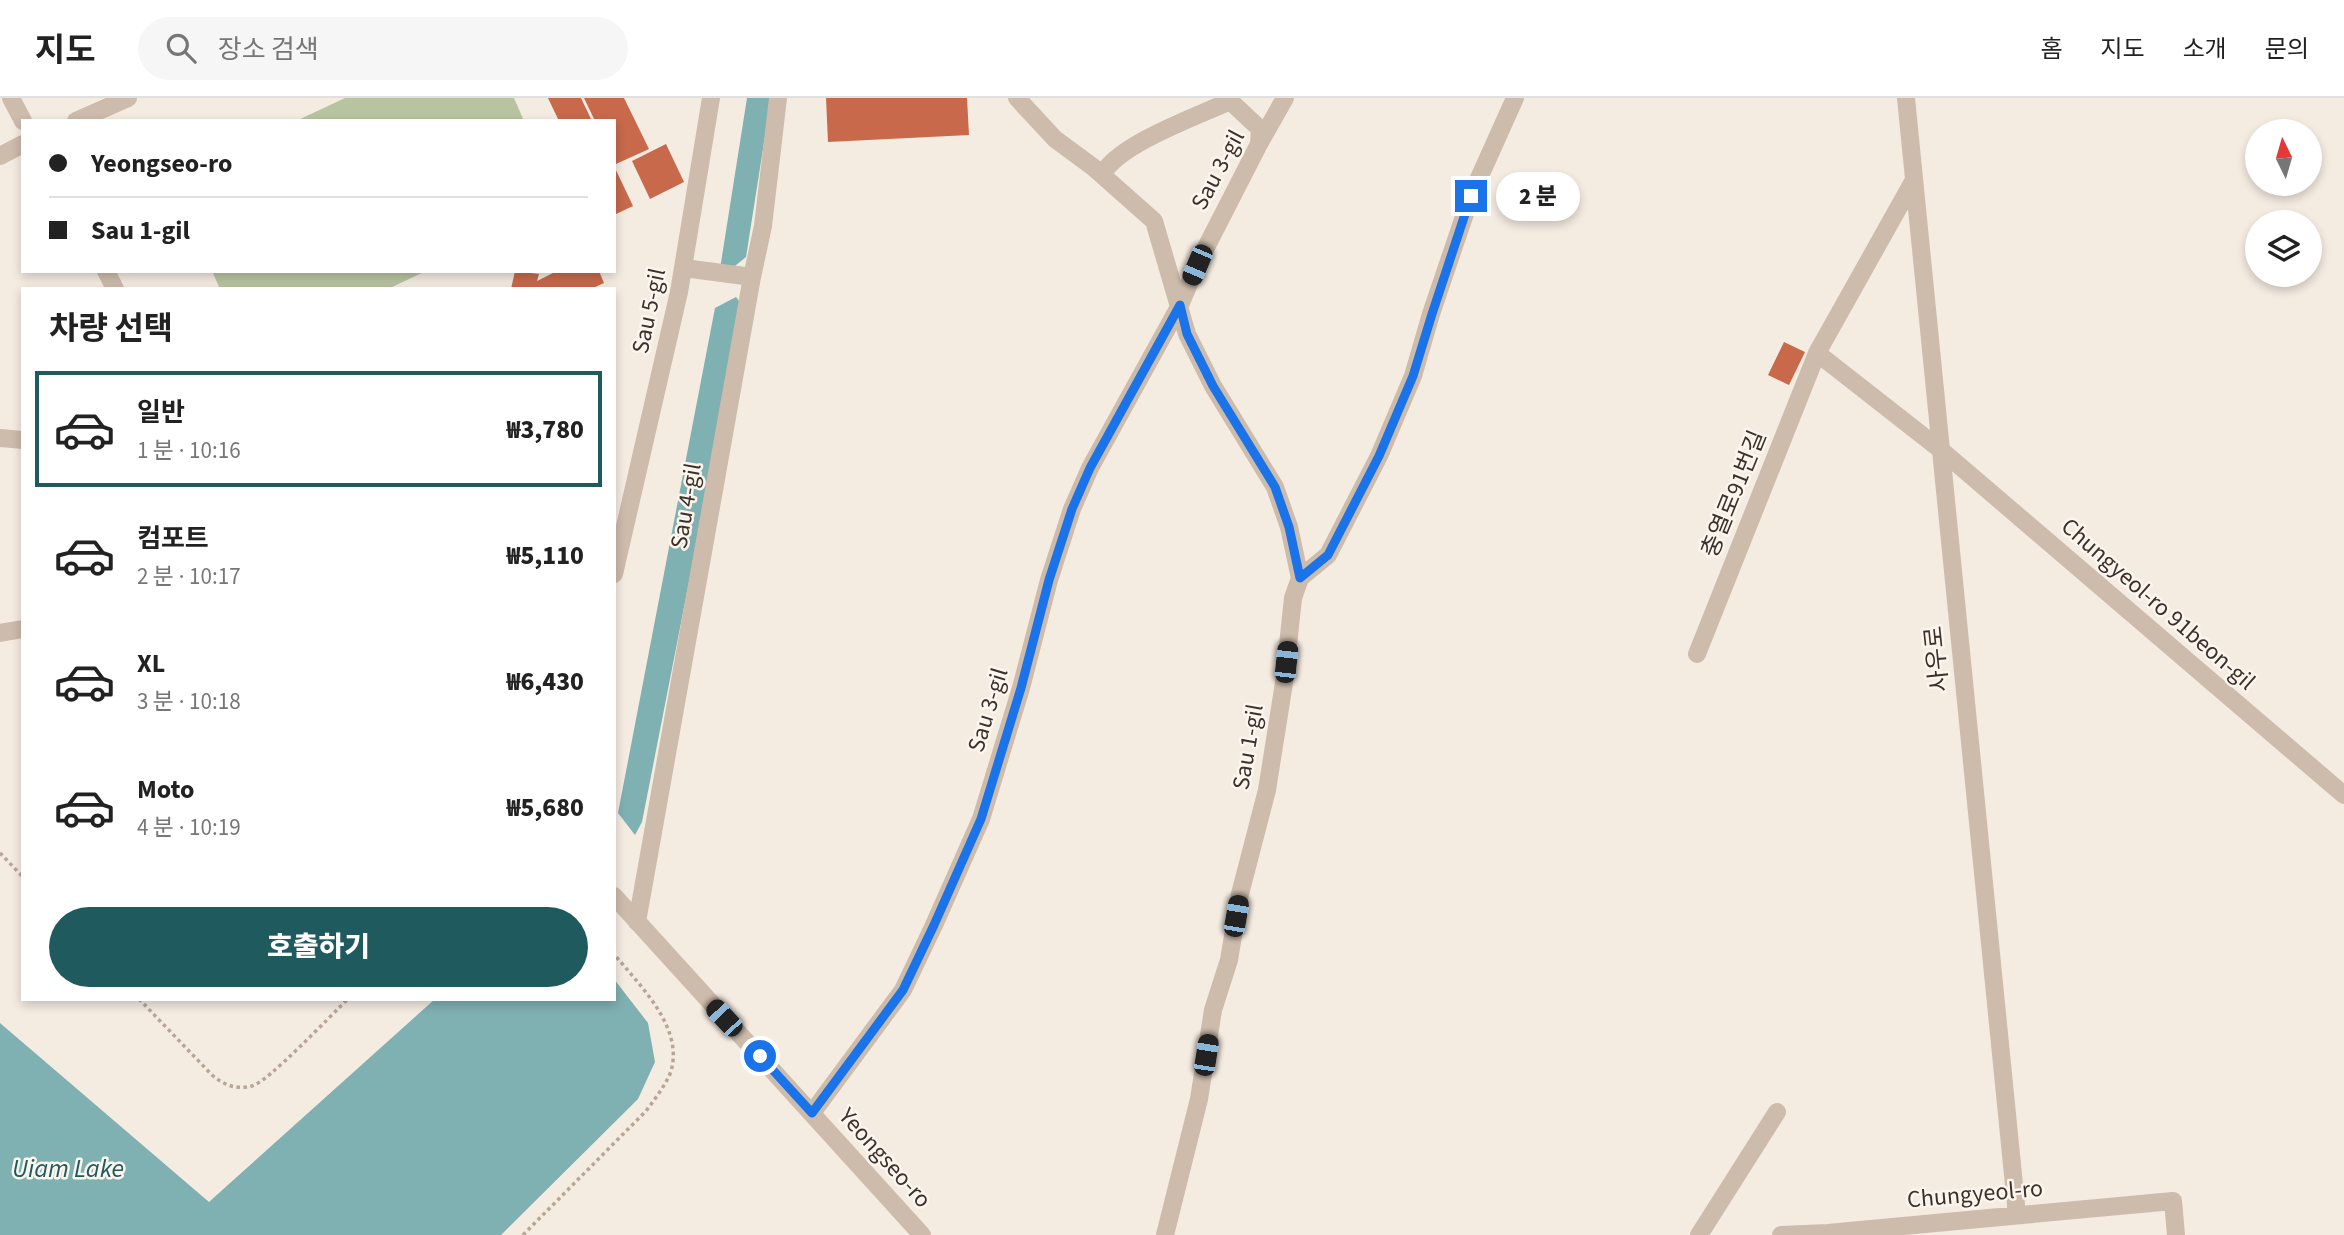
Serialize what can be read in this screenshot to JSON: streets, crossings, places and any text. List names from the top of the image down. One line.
{"streets":{"street":["Sau 3-gil","Sau 5-gil","충열로91번길","Sau 4-gil","Chungyeol-ro 91beon-gil","사우로","Sau 1-gil","Yeongseo-ro","Chungyeol-ro"]},"crossings":[["Sau 3-gil","Yeongseo-ro"],["충열로91번길","사우로"],["Sau 4-gil","Yeongseo-ro"],["Chungyeol-ro 91beon-gil","사우로"],["사우로","Chungyeol-ro"]],"water":["Uiam Lake"],"north":"top","page":{"header":"지도","search":"장소 검색","nav":["홈","지도","소개","문의"],"banner":["Yeongseo-ro","Sau 1-gil"],"bubble":"2 분","heading":"차량 선택","list":[{"name":"일반","note":"1 분 · 10:16","value":"₩3,780"},{"name":"컴포트","note":"2 분 · 10:17","value":"₩5,110"},{"name":"XL","note":"3 분 · 10:18","value":"₩6,430"},{"name":"Moto","note":"4 분 · 10:19","value":"₩5,680"}],"buttons":"호출하기"}}
